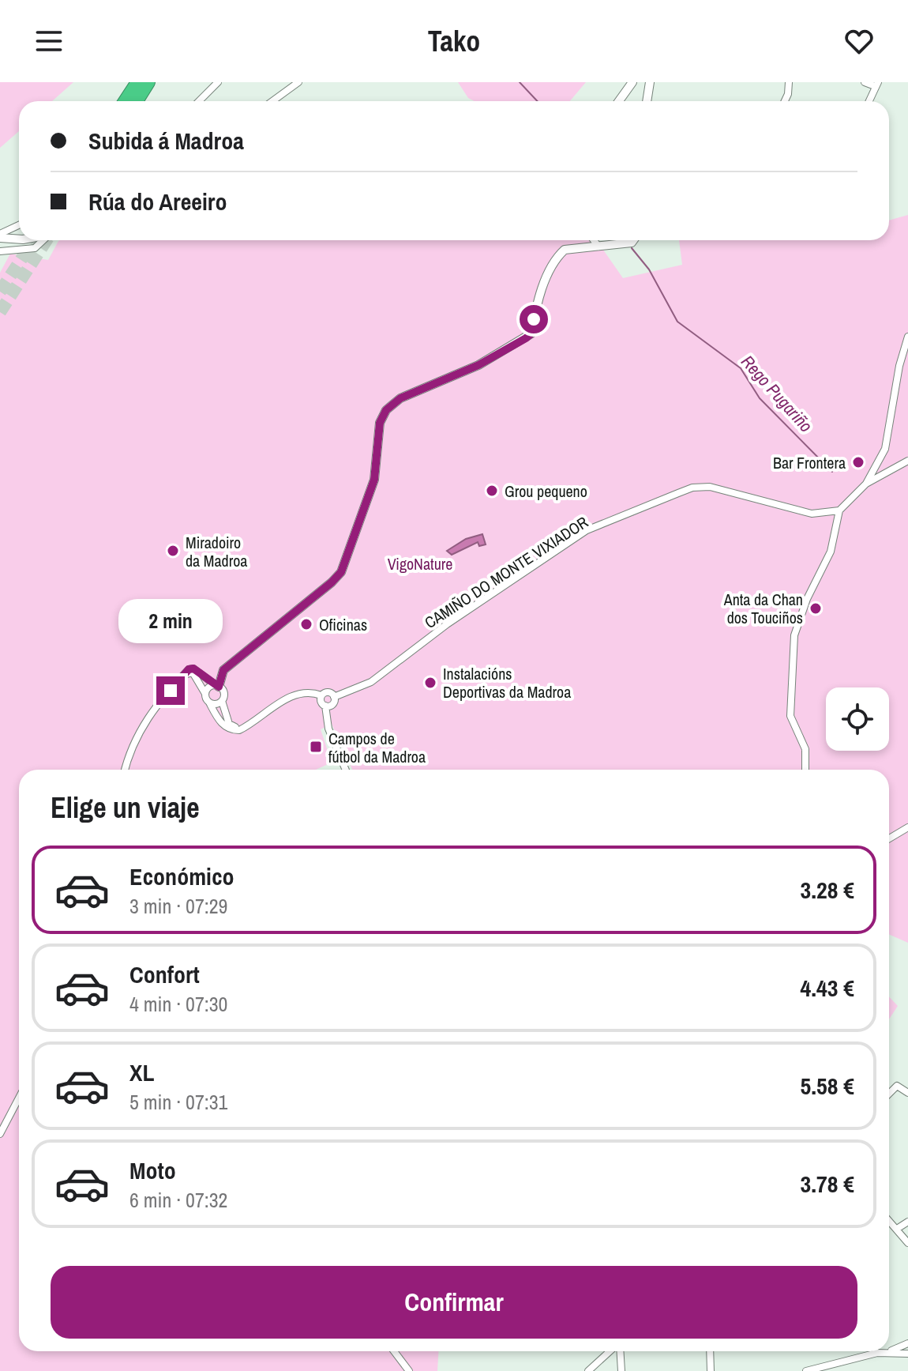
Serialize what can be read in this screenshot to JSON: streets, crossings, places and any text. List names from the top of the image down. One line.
{"streets":{"street":["CAMIÑO DO MONTE VIXIADOR"]},"water":["Rego Pugariño"],"parks":["VigoNature"],"places":{"other":["Bar Frontera","Grou pequeno","Miradoiro da Madroa","Anta da Chan dos Touciños","Oficinas","Instalacións Deportivas da Madroa"],"transit":["Campos de fútbol da Madroa"]},"page":{"header":"Tako","banner":["Subida á Madroa","Rúa do Areeiro"],"bubble":"2 min","heading":"Elige un viaje","list":[{"name":"Económico","note":"3 min · 07:29","value":"3.28 €"},{"name":"Confort","note":"4 min · 07:30","value":"4.43 €"},{"name":"XL","note":"5 min · 07:31","value":"5.58 €"},{"name":"Moto","note":"6 min · 07:32","value":"3.78 €"}],"buttons":"Confirmar"}}
